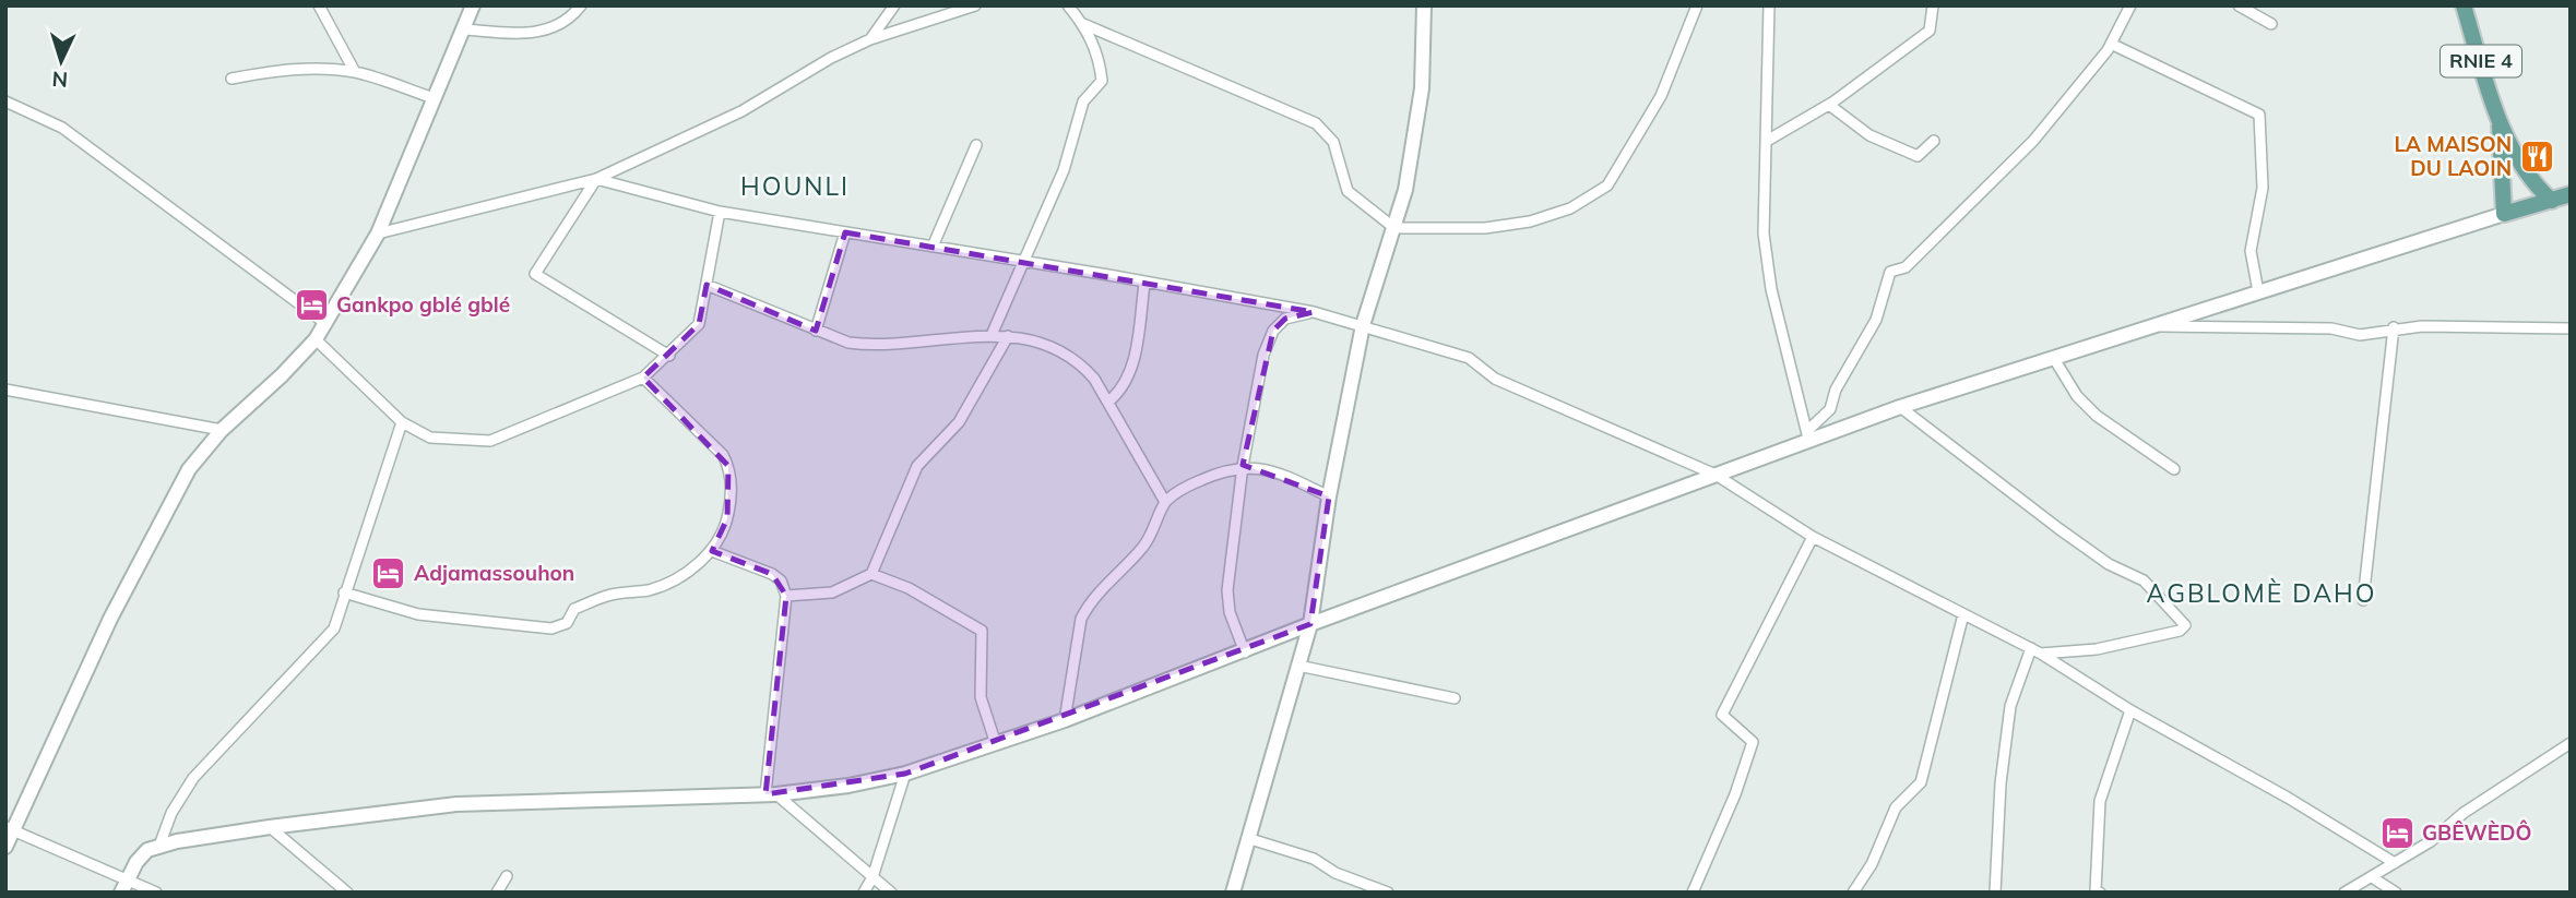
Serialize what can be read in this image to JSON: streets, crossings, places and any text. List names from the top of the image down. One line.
{"streets":{"main road":["RNIE 4"]},"districts":["HOUNLI","AGBLOMÈ DAHO"],"places":{"restaurant":["LA MAISON DU LAOIN"],"hotel":["Gankpo gblé gblé","Adjamassouhon","GBÊWÈDÔ"]},"north":"bottom"}
